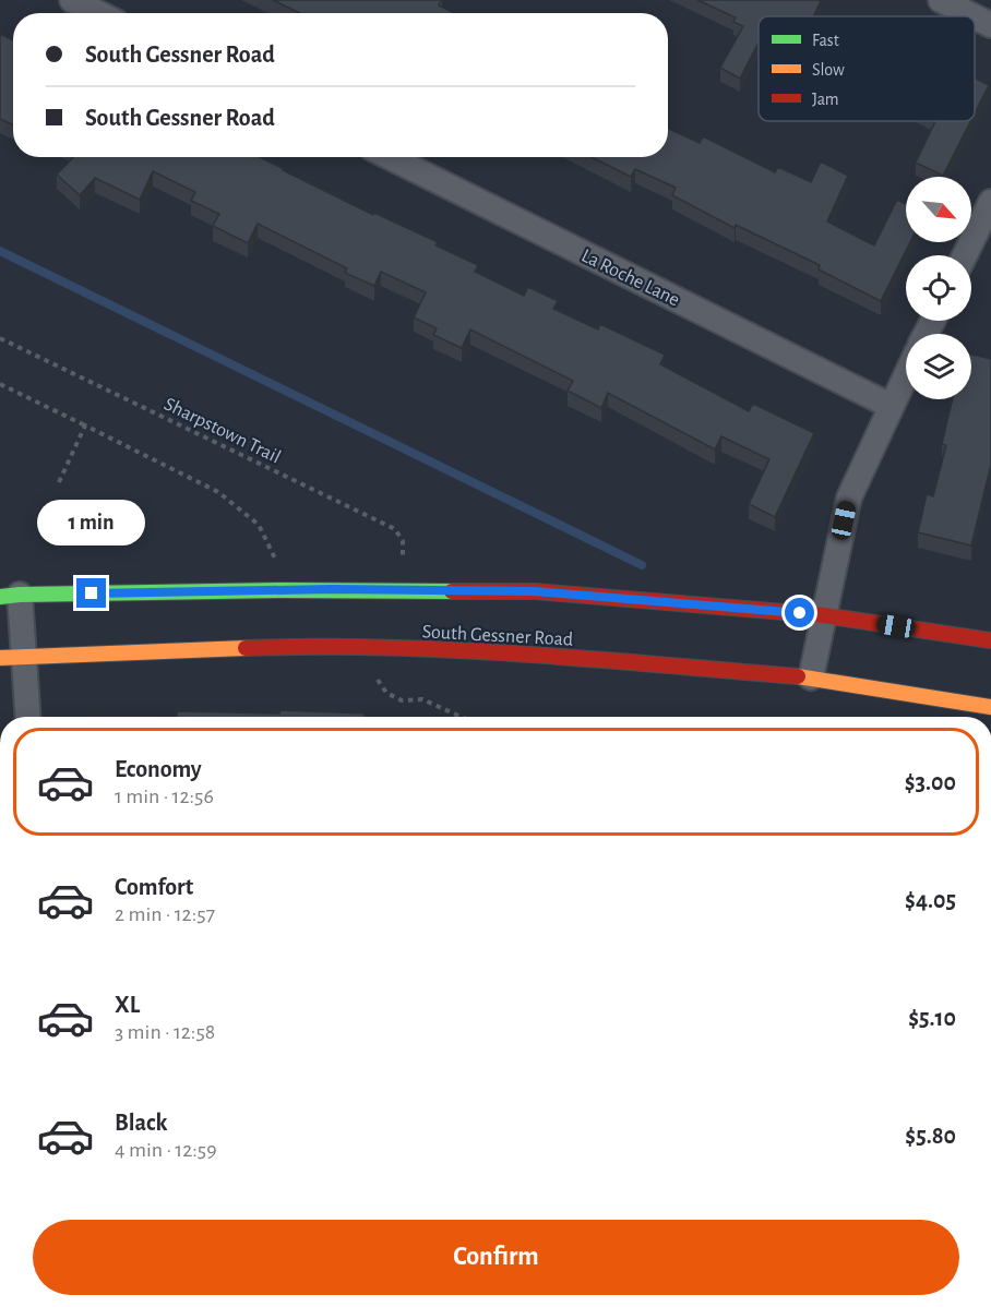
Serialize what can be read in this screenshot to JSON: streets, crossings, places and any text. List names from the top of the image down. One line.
{"streets":{"main road":["South Gessner Road"],"street":["La Roche Lane"],"path":["Sharpstown Trail"]},"legend":["Fast","Slow","Jam"],"north":"bottom right","page":{"banner":["South Gessner Road","South Gessner Road"],"bubble":"1 min","list":[{"name":"Economy","note":"1 min · 12:56","value":"$3.00"},{"name":"Comfort","note":"2 min · 12:57","value":"$4.05"},{"name":"XL","note":"3 min · 12:58","value":"$5.10"},{"name":"Black","note":"4 min · 12:59","value":"$5.80"}],"buttons":"Confirm"}}
